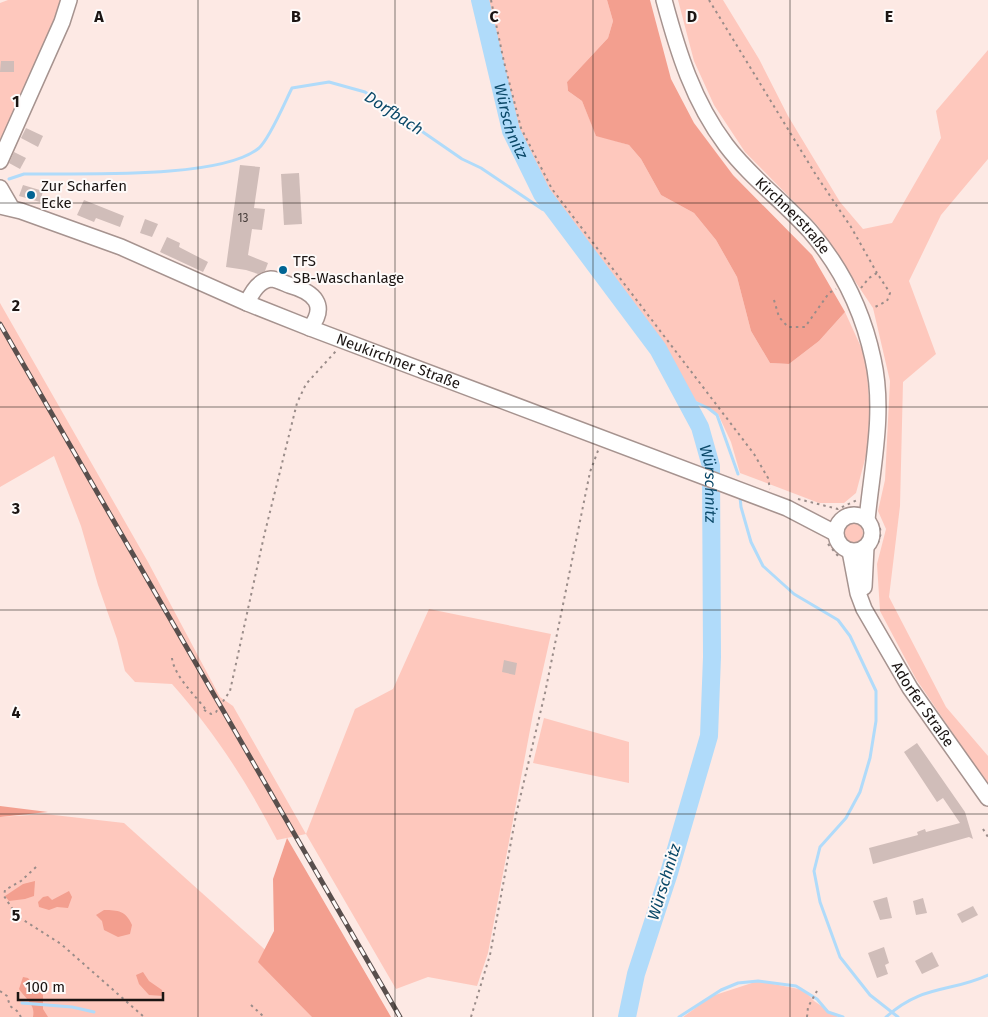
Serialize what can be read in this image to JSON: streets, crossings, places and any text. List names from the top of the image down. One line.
{"streets":{"street":["Kirchnerstraße","Neukirchner Straße","Adorfer Straße"]},"crossings":[["Kirchnerstraße","Neukirchner Straße"]],"water":["Dorfbach","Würschnitz"],"places":["Zur Scharfen Ecke","TFS SB-Waschanlage"],"house_numbers":["13"],"scale_bar":"100 m","grid":{"columns":["A","B","C","D","E"],"rows":["1","2","3","4","5"]}}
